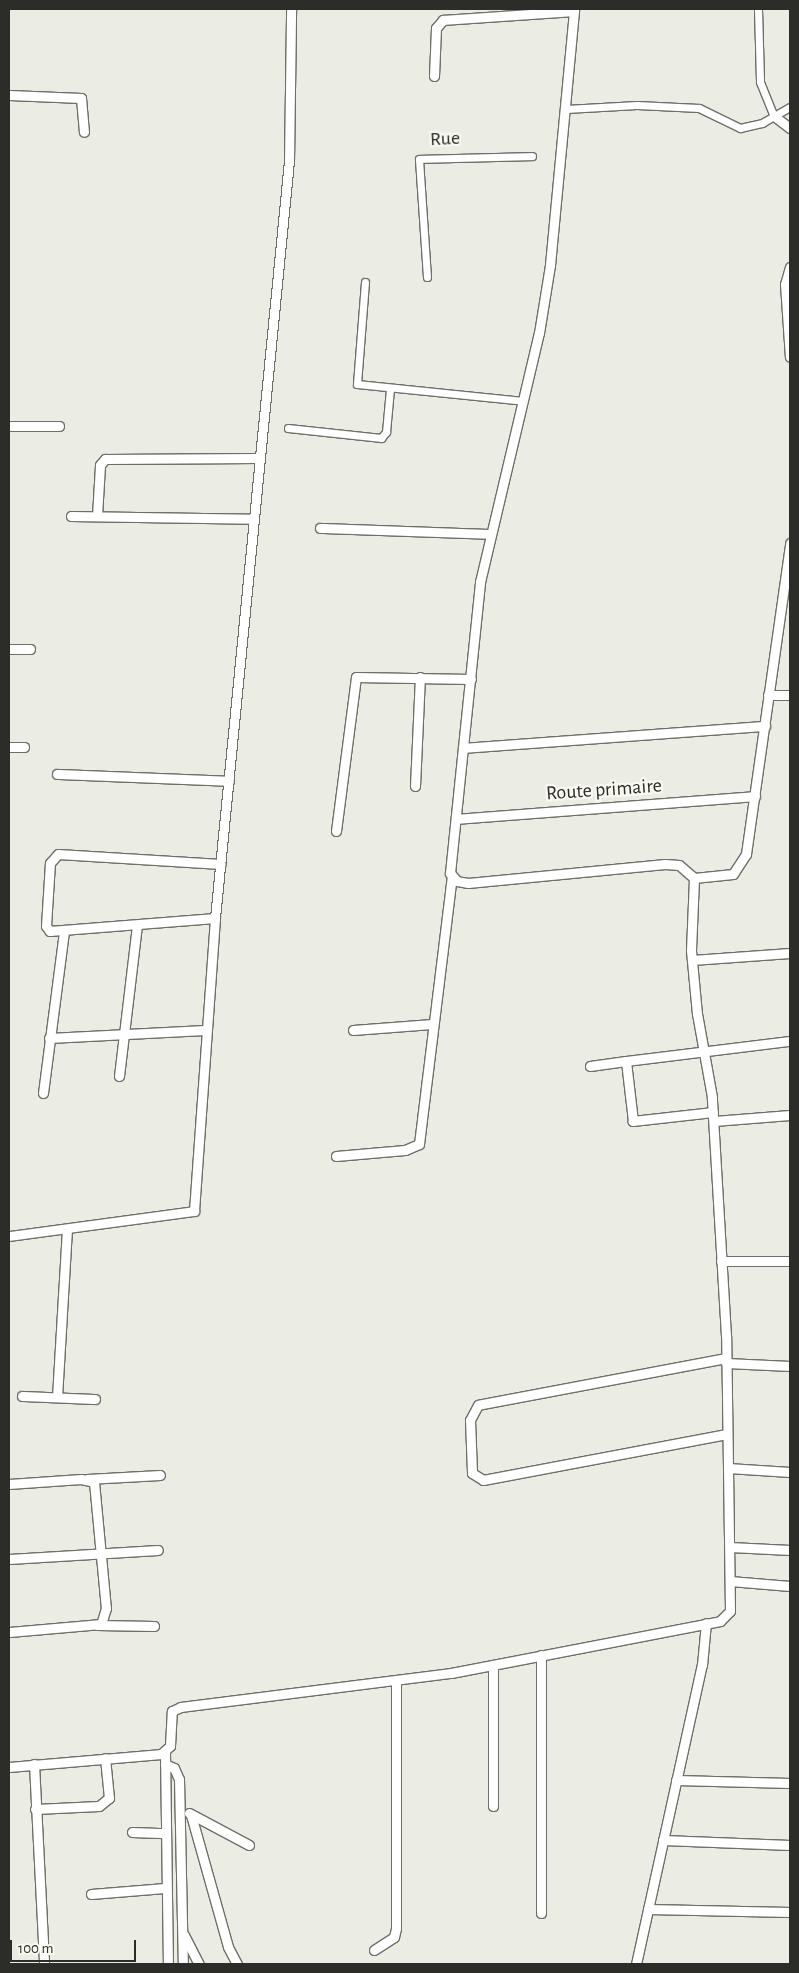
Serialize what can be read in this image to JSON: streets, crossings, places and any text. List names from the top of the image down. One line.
{"streets":{"street":["Rue","Route primaire"]},"scale_bar":"100 m"}
